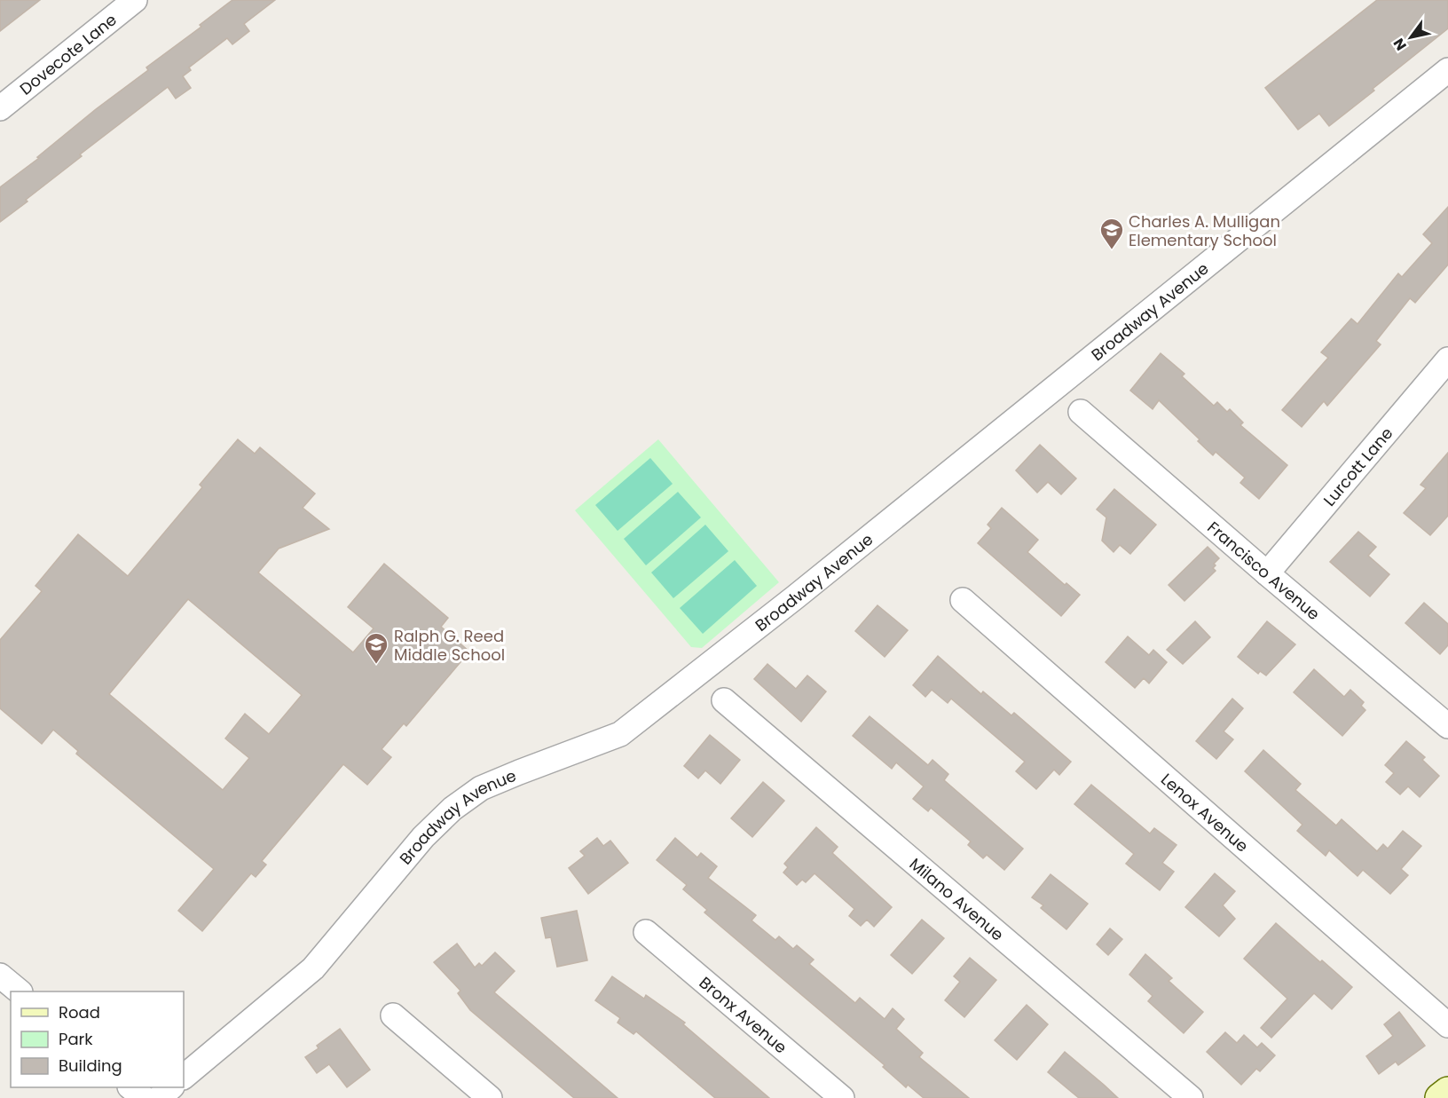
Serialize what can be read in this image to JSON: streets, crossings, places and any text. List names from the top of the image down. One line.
{"streets":{"street":["Dovecote Lane","Broadway Avenue","Lurcott Lane","Francisco Avenue","Lenox Avenue","Milano Avenue","Bronx Avenue"]},"crossings":[["Lurcott Lane","Francisco Avenue"]],"places":{"school or university":["Charles A. Mulligan Elementary School","Ralph G. Reed Middle School"]},"legend":["Road","Park","Building"],"north":"bottom left"}
